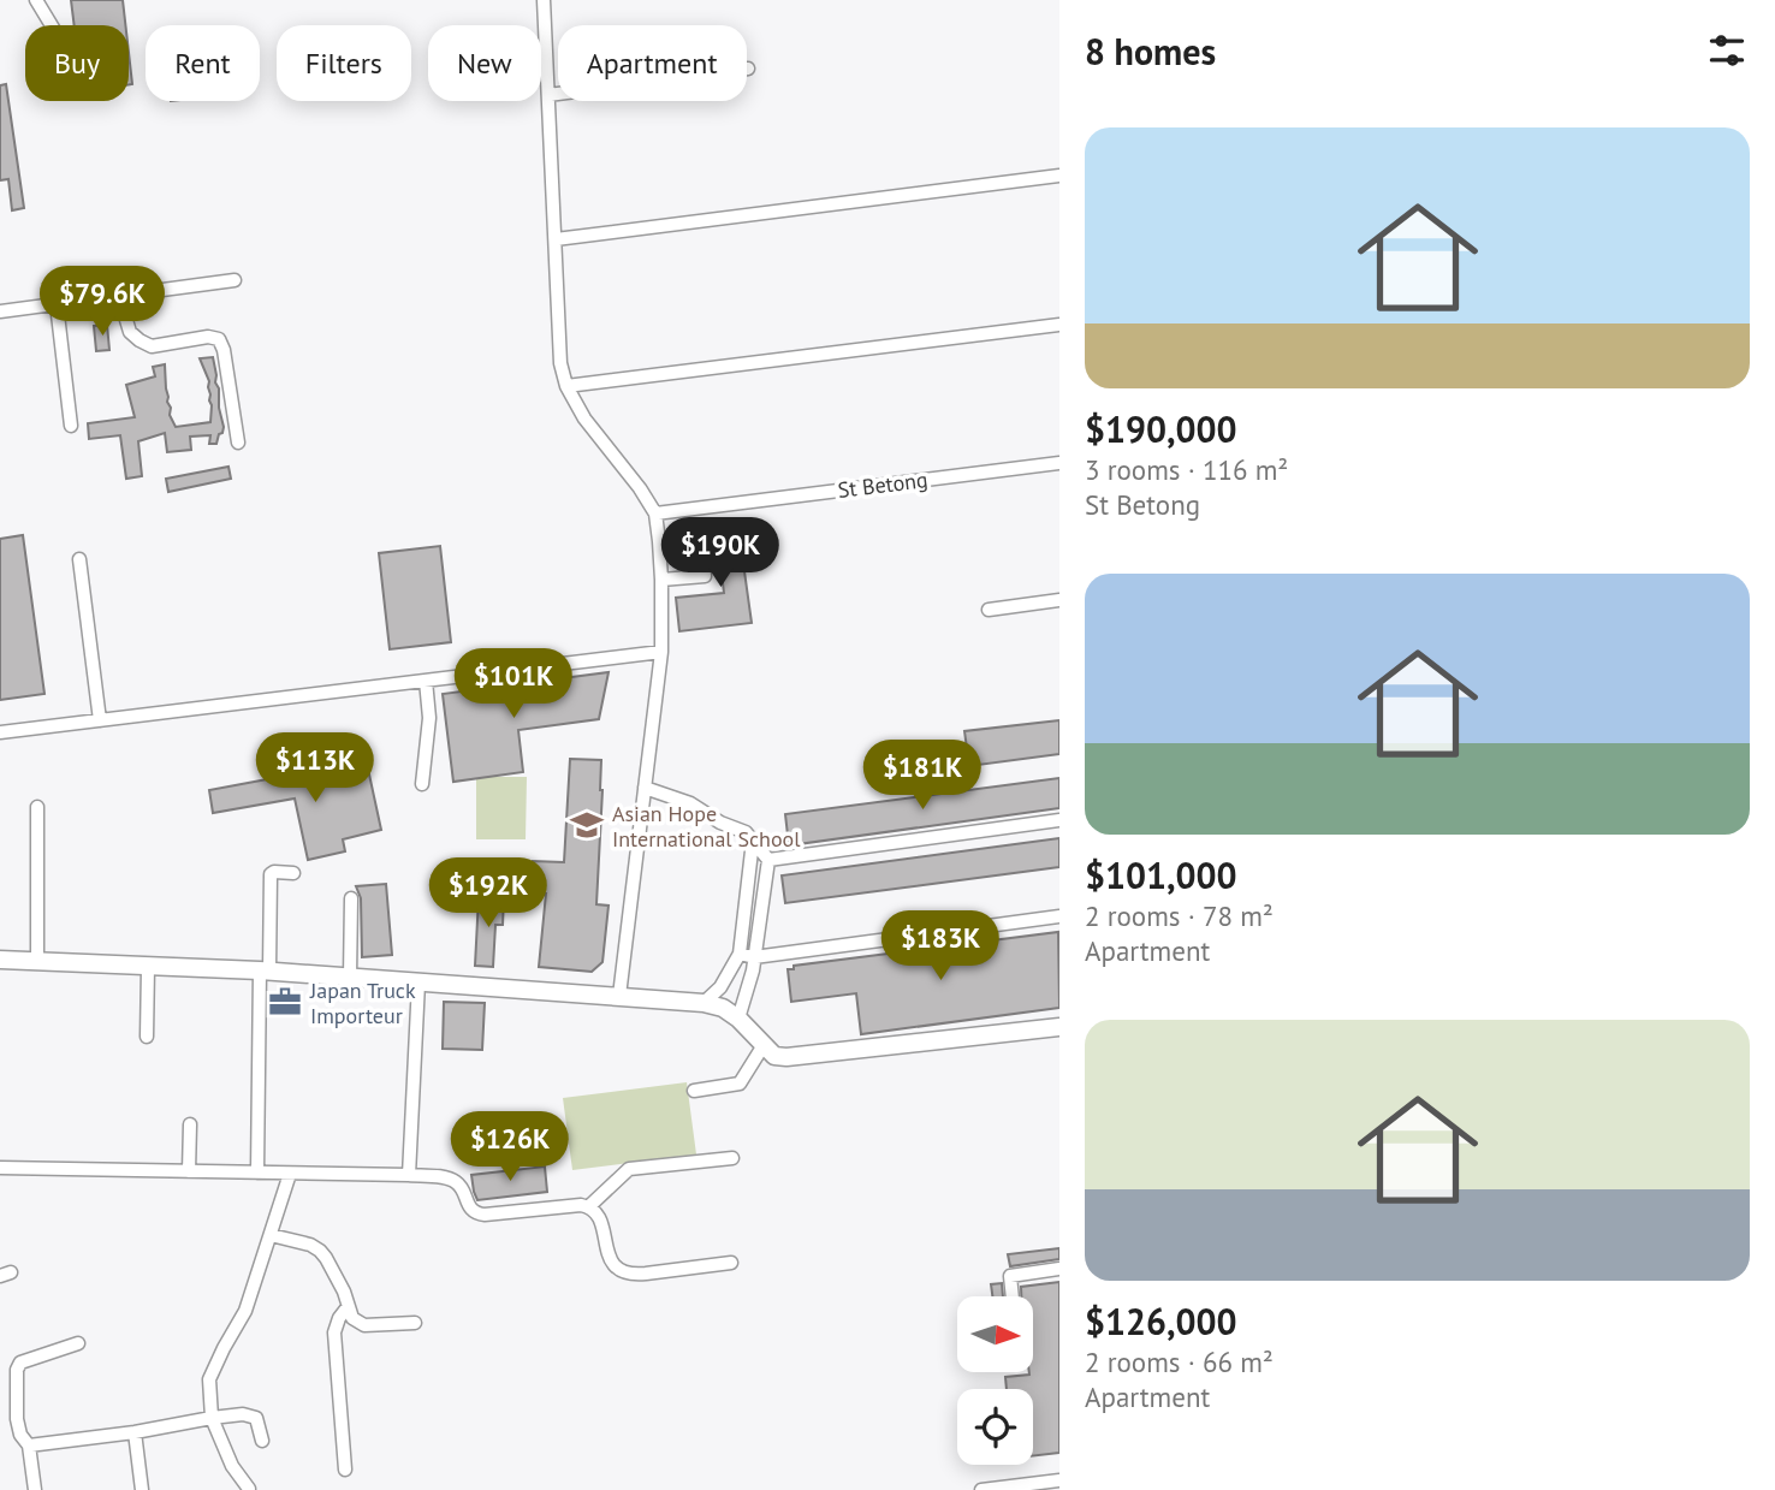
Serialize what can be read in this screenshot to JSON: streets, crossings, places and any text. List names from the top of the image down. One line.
{"streets":{"street":["St Betong"]},"places":{"school or university":["Asian Hope International School"],"office":["Japan Truck Importeur"]},"north":"right","page":{"heading":"8 homes","chip":["Buy","Rent","Filters","New","Apartment"],"list":[{"name":"$190,000","note":"3 rooms · 116 m² · St Betong"},{"name":"$101,000","note":"2 rooms · 78 m² · Apartment"},{"name":"$126,000","note":"2 rooms · 66 m² · Apartment"}],"price":["$79.6K","$190K","$101K","$113K","$181K","$192K","$183K","$126K"]}}
